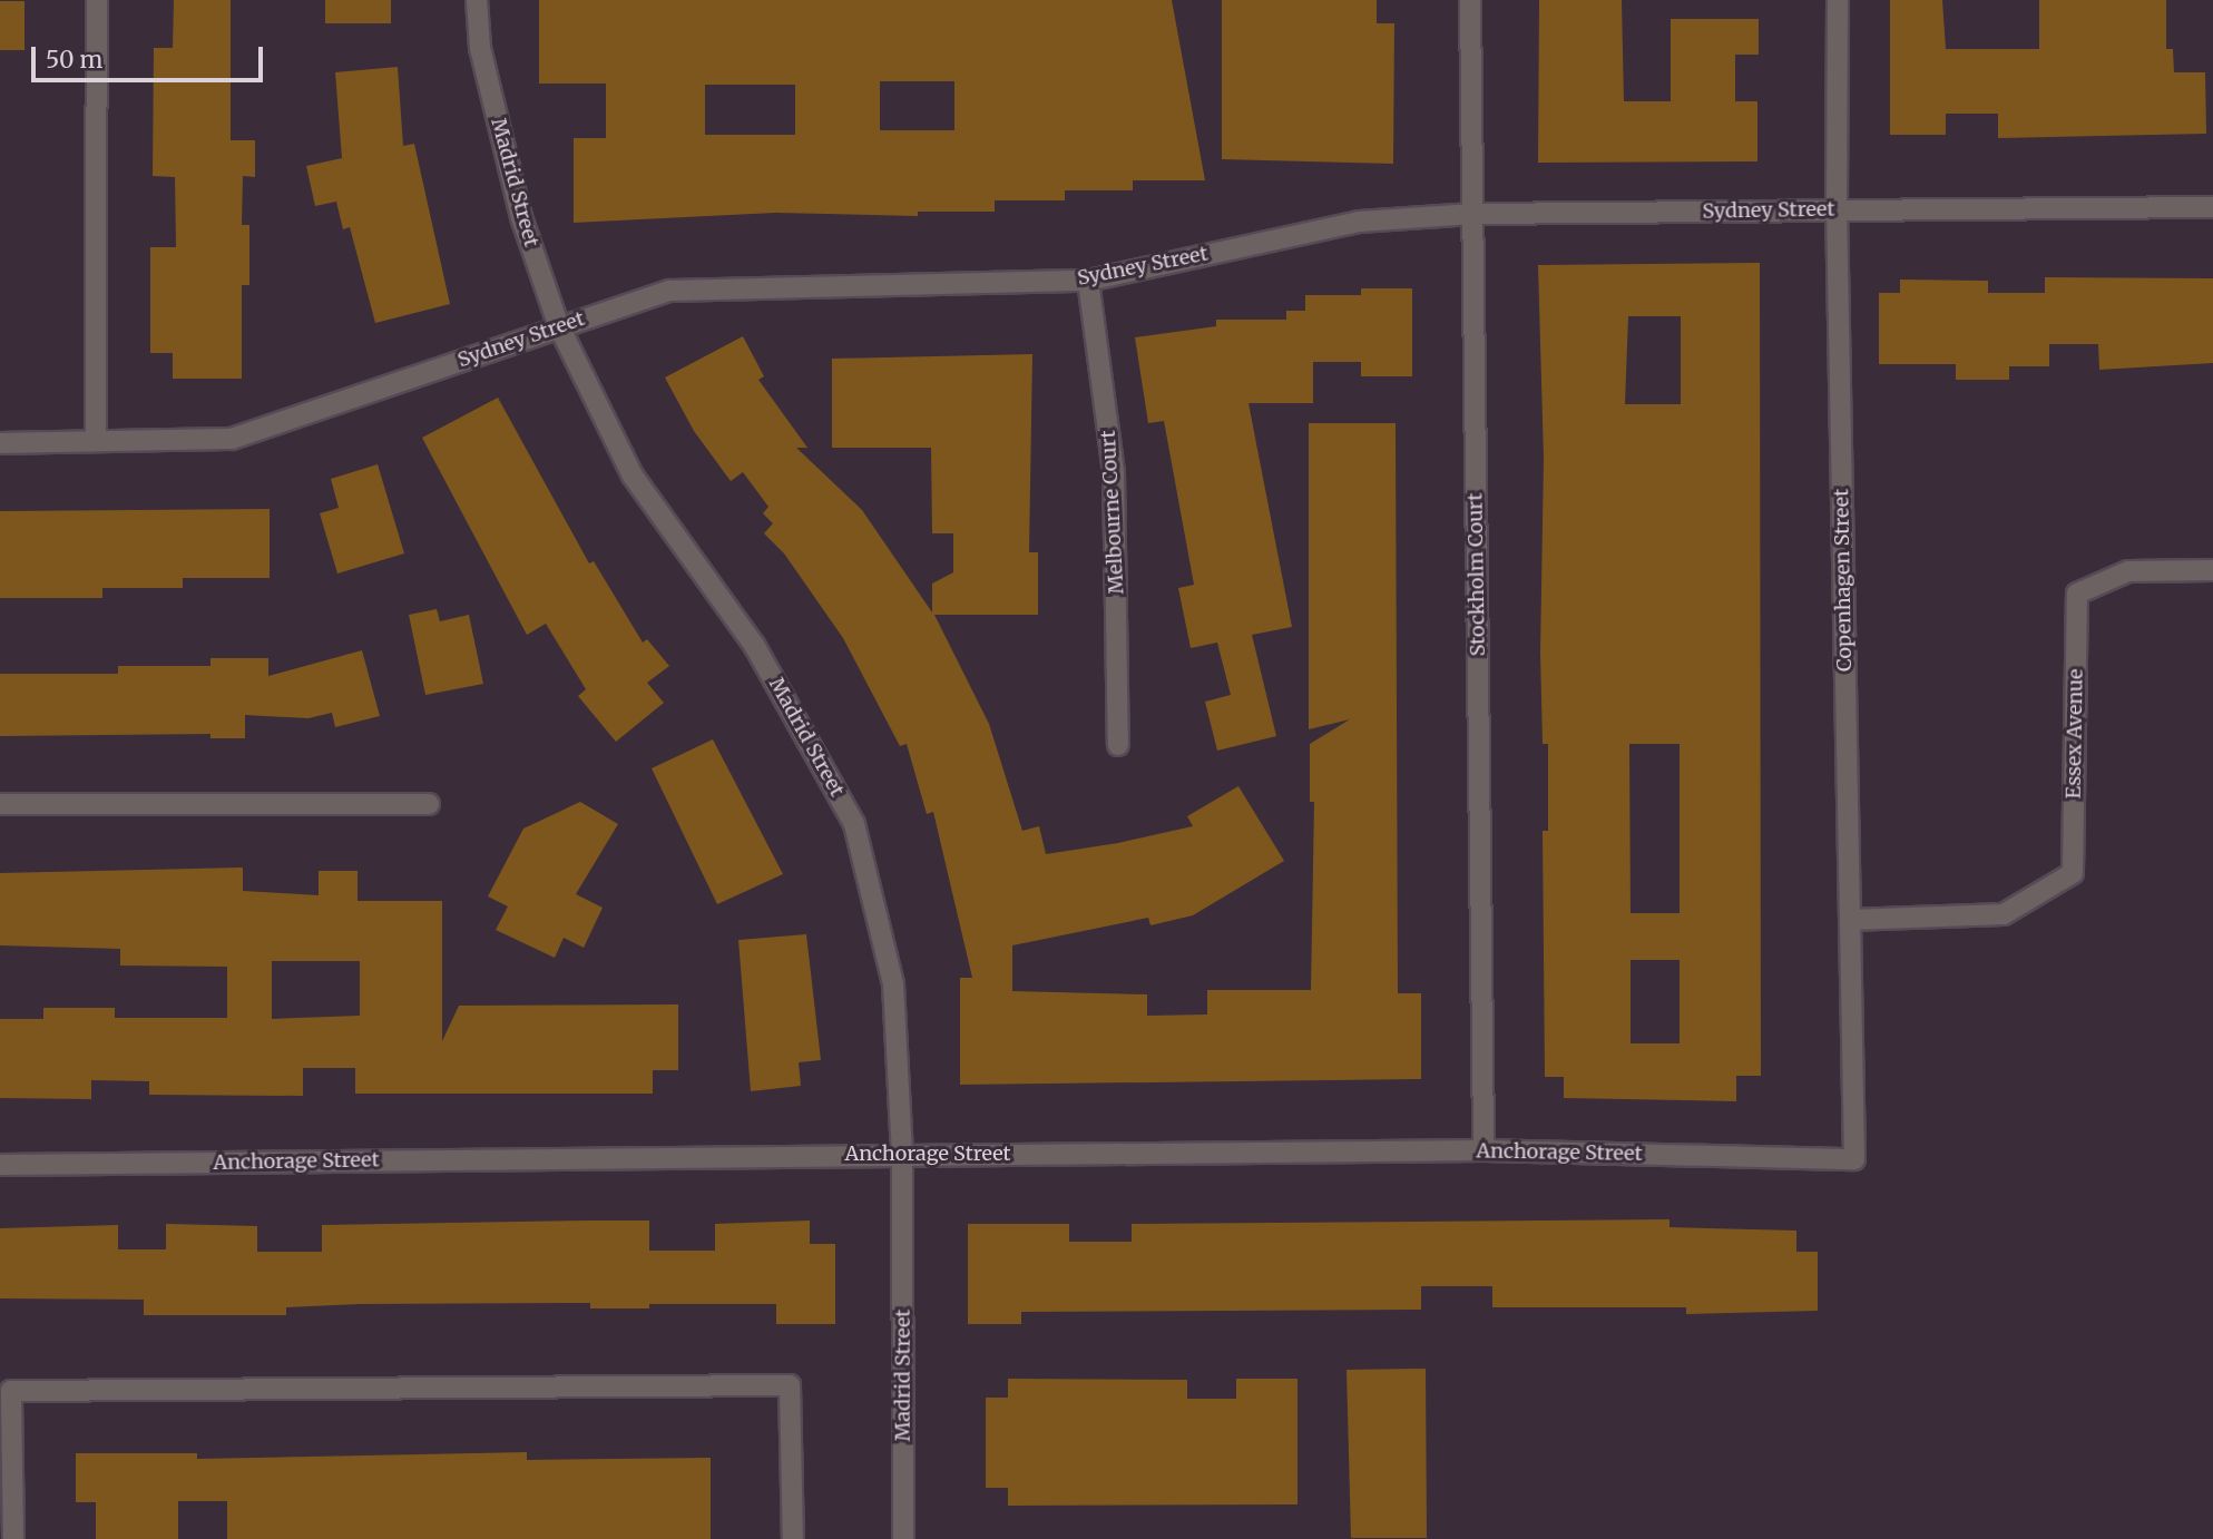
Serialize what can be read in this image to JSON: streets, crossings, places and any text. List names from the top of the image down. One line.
{"streets":{"street":["Madrid Street","Sydney Street","Melbourne Court","Stockholm Court","Copenhagen Street","Essex Avenue","Anchorage Street"]},"crossings":[["Madrid Street","Sydney Street"],["Madrid Street","Anchorage Street"],["Sydney Street","Melbourne Court"],["Sydney Street","Stockholm Court"],["Sydney Street","Copenhagen Street"],["Stockholm Court","Anchorage Street"],["Copenhagen Street","Essex Avenue"],["Copenhagen Street","Anchorage Street"]],"scale_bar":"50 m"}
